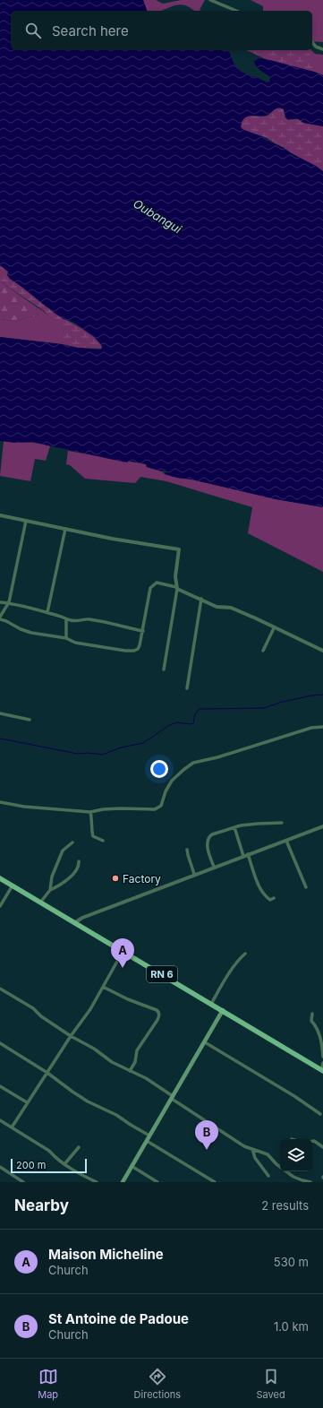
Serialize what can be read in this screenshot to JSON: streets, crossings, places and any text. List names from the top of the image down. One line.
{"streets":{"main road":["RN 6"]},"water":["Oubangui"],"places":["Factory"],"scale_bar":"200 m","page":{"search":"Search here","pins":["A","B"],"scale":"200 m","heading":["Nearby","2 results"],"list":[{"mark":"A","name":"Maison Micheline","note":"Church","value":"530 m"},{"mark":"B","name":"St Antoine de Padoue","note":"Church","value":"1.0 km"}],"nav":["Map","Directions","Saved"]}}
